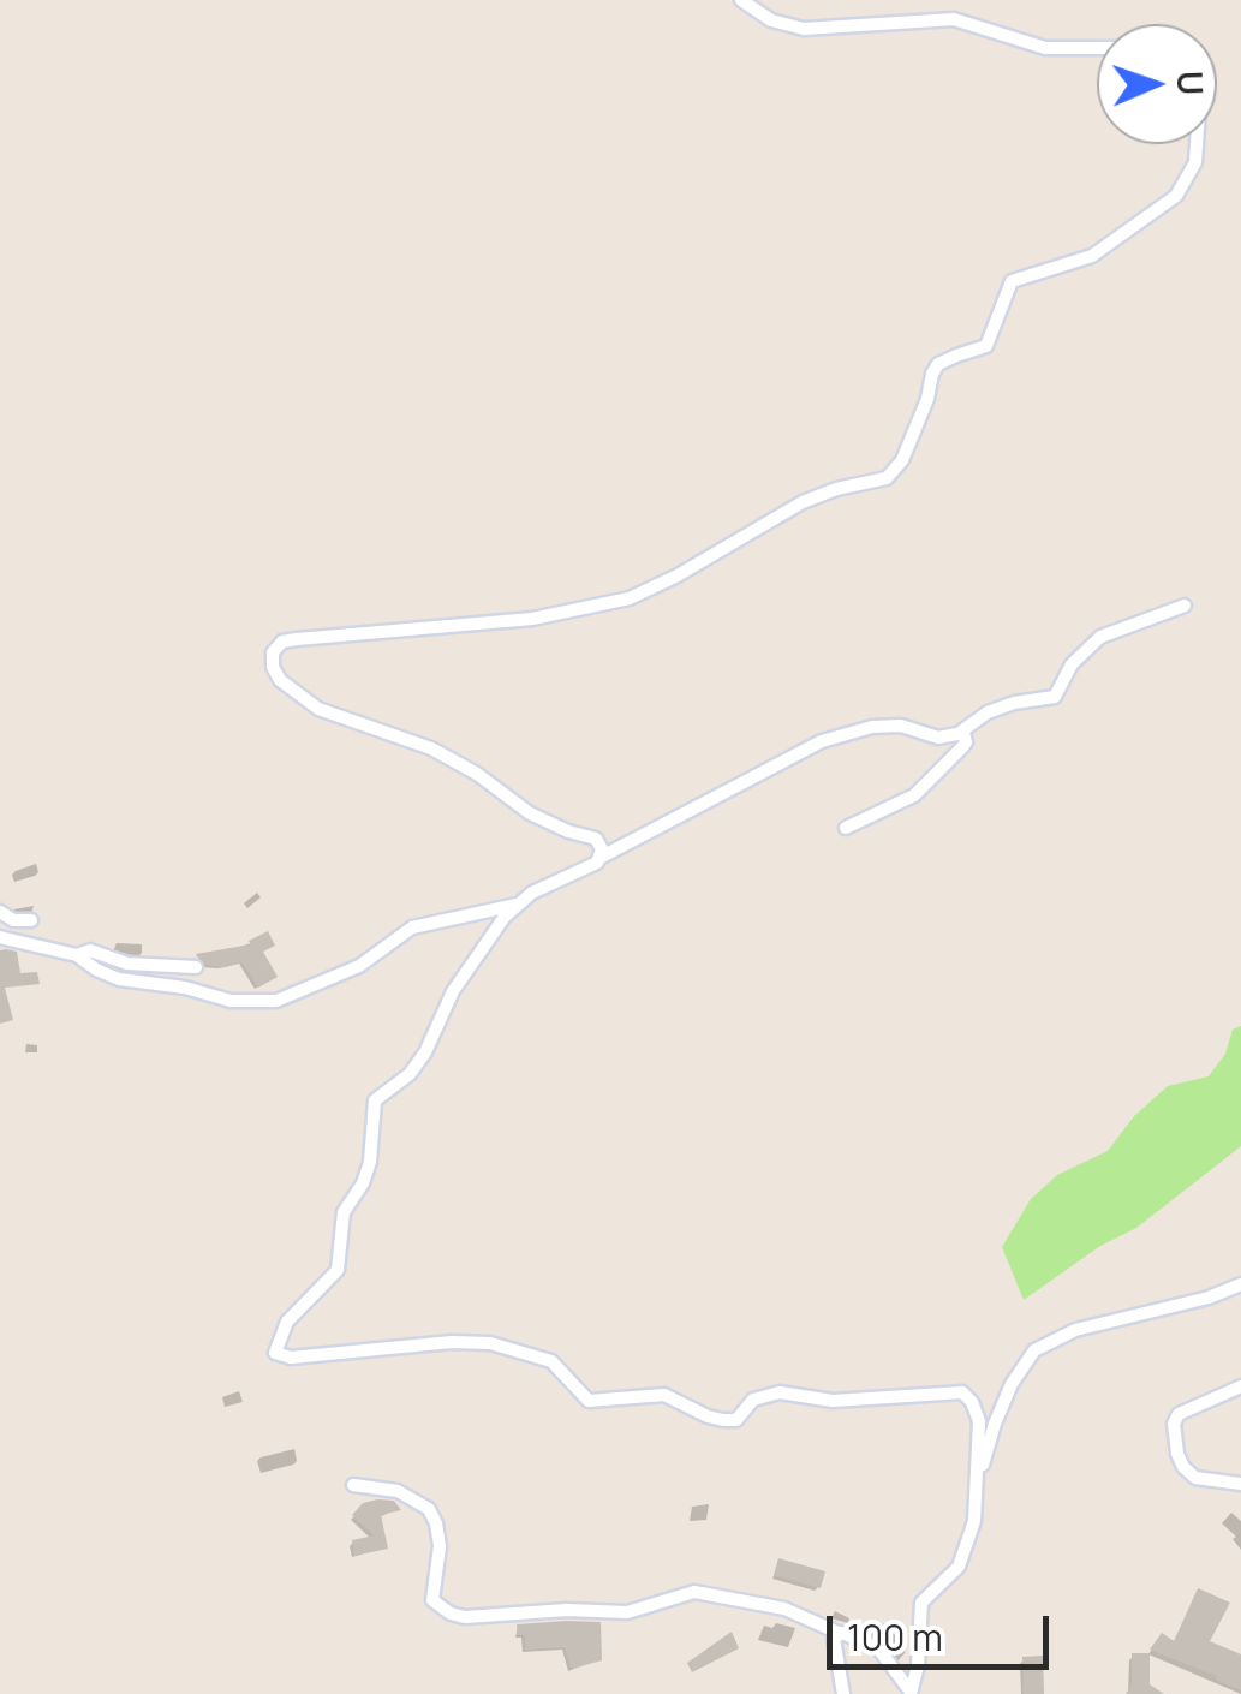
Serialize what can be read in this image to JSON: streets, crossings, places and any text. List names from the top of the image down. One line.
{"scale_bar":"100 m","north":"right"}
